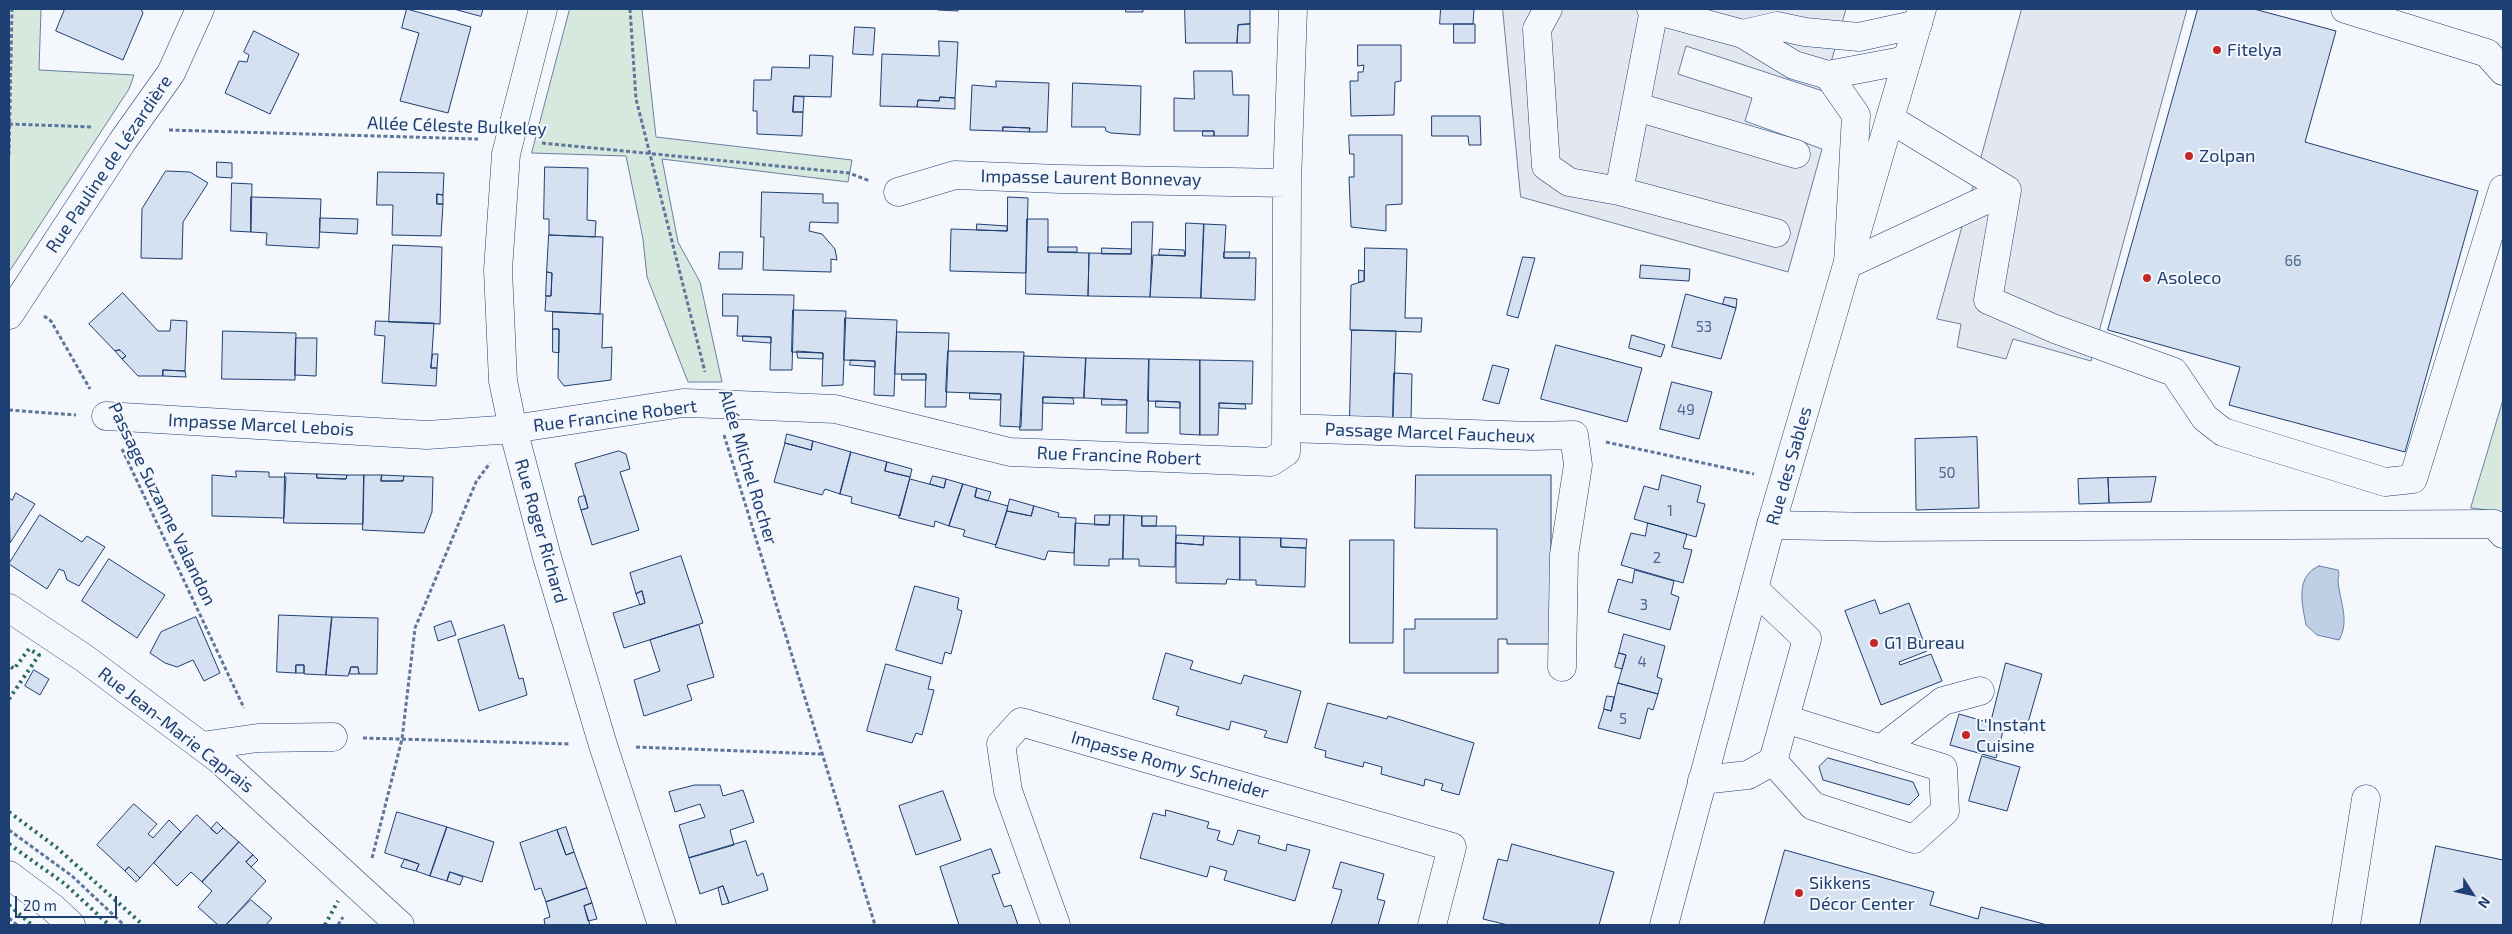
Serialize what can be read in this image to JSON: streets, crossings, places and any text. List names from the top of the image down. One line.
{"streets":{"street":["Rue Pauline de Lézardière","Impasse Laurent Bonnevay","Rue Francine Robert","Impasse Marcel Lebois","Passage Marcel Faucheux","Rue des Sables","Rue Roger Richard","Rue Jean-Marie Caprais","Impasse Romy Schneider"],"path":["Allée Céleste Bulkeley","Allée Michel Rocher","Passage Suzanne Valandon"]},"crossings":[["Allée Céleste Bulkeley","Rue Pauline de Lézardière"],["Allée Céleste Bulkeley","Impasse Laurent Bonnevay"],["Allée Céleste Bulkeley","Allée Michel Rocher"],["Allée Céleste Bulkeley","Rue Roger Richard"],["Rue Pauline de Lézardière","Passage Suzanne Valandon"],["Impasse Laurent Bonnevay","Rue Francine Robert"],["Rue Francine Robert","Impasse Marcel Lebois"],["Rue Francine Robert","Passage Marcel Faucheux"],["Rue Francine Robert","Allée Michel Rocher"],["Rue Francine Robert","Rue Roger Richard"],["Impasse Marcel Lebois","Passage Suzanne Valandon"],["Impasse Marcel Lebois","Rue Roger Richard"]],"places":["Fitelya","Zolpan","Asoleco","G1 Bureau","L'Instant Cuisine","Sikkens Décor Center"],"house_numbers":["66","53","49","50","1","2","3","4","5"],"scale_bar":"20 m","north":"bottom right"}
